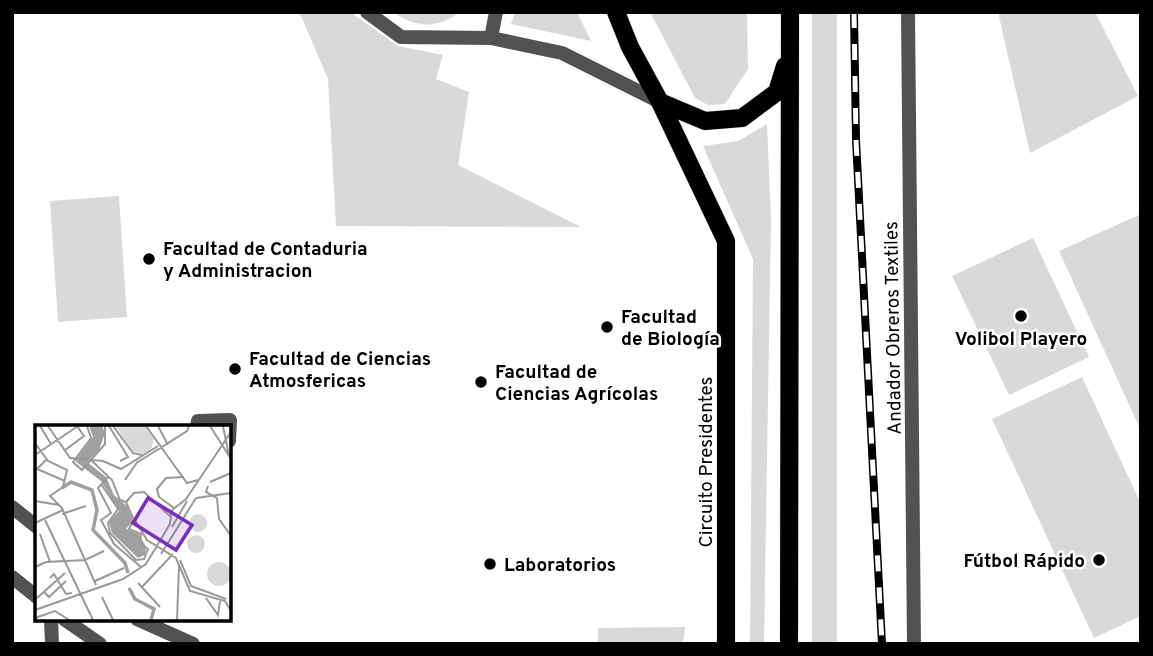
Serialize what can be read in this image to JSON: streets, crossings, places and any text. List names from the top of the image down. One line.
{"streets":{"main road":["Circuito Presidentes"],"street":["Andador Obreros Textiles"]},"places":["Facultad de Contaduria y Administracion","Volibol Playero","Facultad de Biología","Facultad de Ciencias Atmosfericas","Facultad de Ciencias Agrícolas","Fútbol Rápido","Laboratorios"]}
